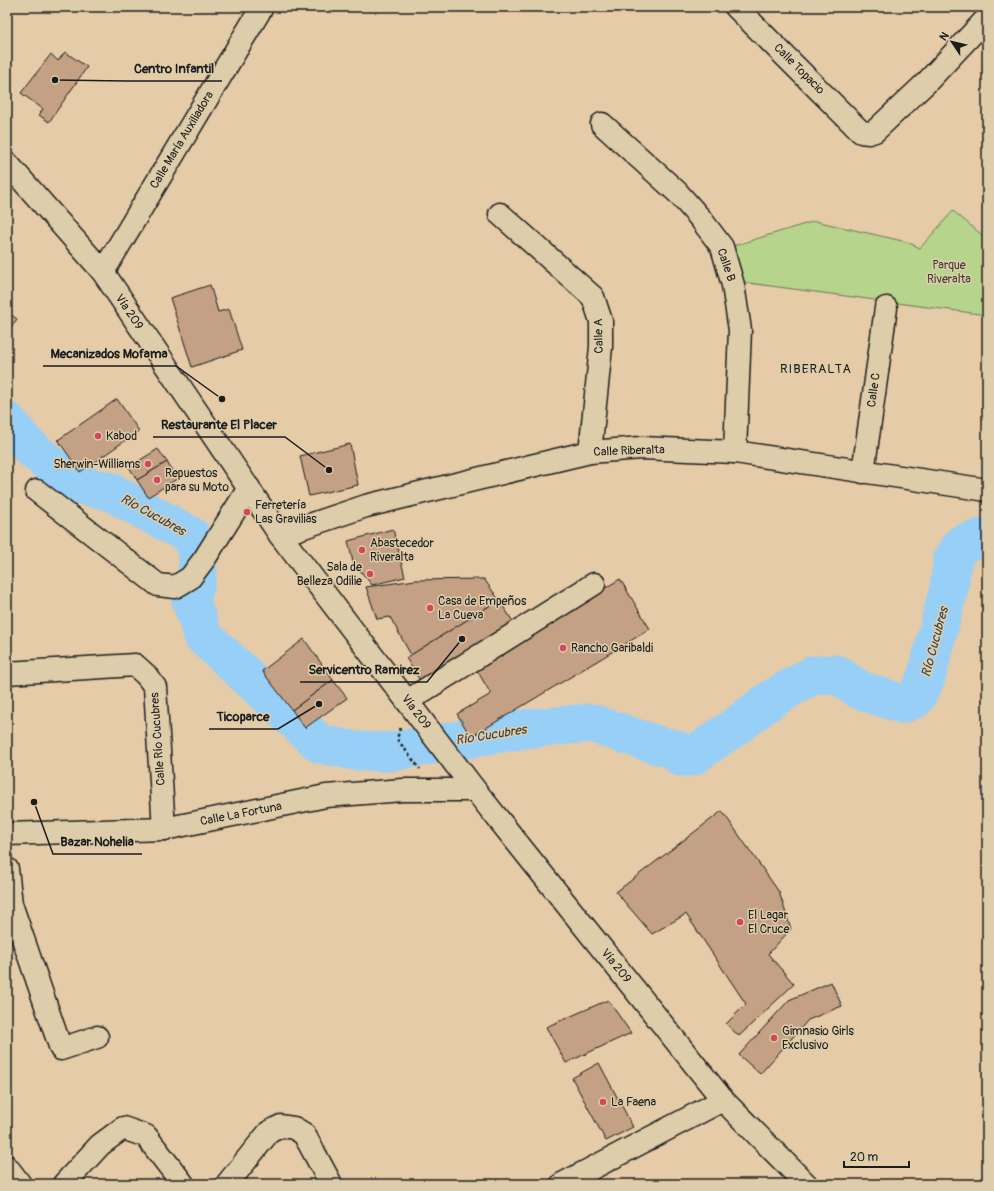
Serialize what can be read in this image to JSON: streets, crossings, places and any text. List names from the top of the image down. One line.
{"streets":{"street":["Calle Topacio","Calle María Auxiliadora","Calle B","Vía 209","Calle A","Calle C","Calle Riberalta","Calle Río Cucubres","Calle La Fortuna"]},"crossings":[["Calle María Auxiliadora","Vía 209"],["Calle B","Calle Riberalta"],["Vía 209","Calle Riberalta"],["Vía 209","Calle La Fortuna"],["Calle A","Calle Riberalta"],["Calle C","Calle Riberalta"],["Calle Río Cucubres","Calle La Fortuna"]],"districts":["RIBERALTA"],"water":["Río Cucubres"],"parks":["Parque Riveralta"],"places":["Centro Infantil","Mecanizados Mofama","Kabod","Sherwin-Williams","Restaurante El Placer","Repuestos para su Moto","Ferretería Las Gravilias","Abastecedor Riveralta","Sala de Belleza Odilie","Casa de Empeños La Cueva","Servicentro Ramirez","Rancho Garibaldi","Ticoparce","Bazar Nohelia","El Lagar El Cruce","Gimnasio Girls Exclusivo","La Faena"],"scale_bar":"20 m","north":"top left"}
